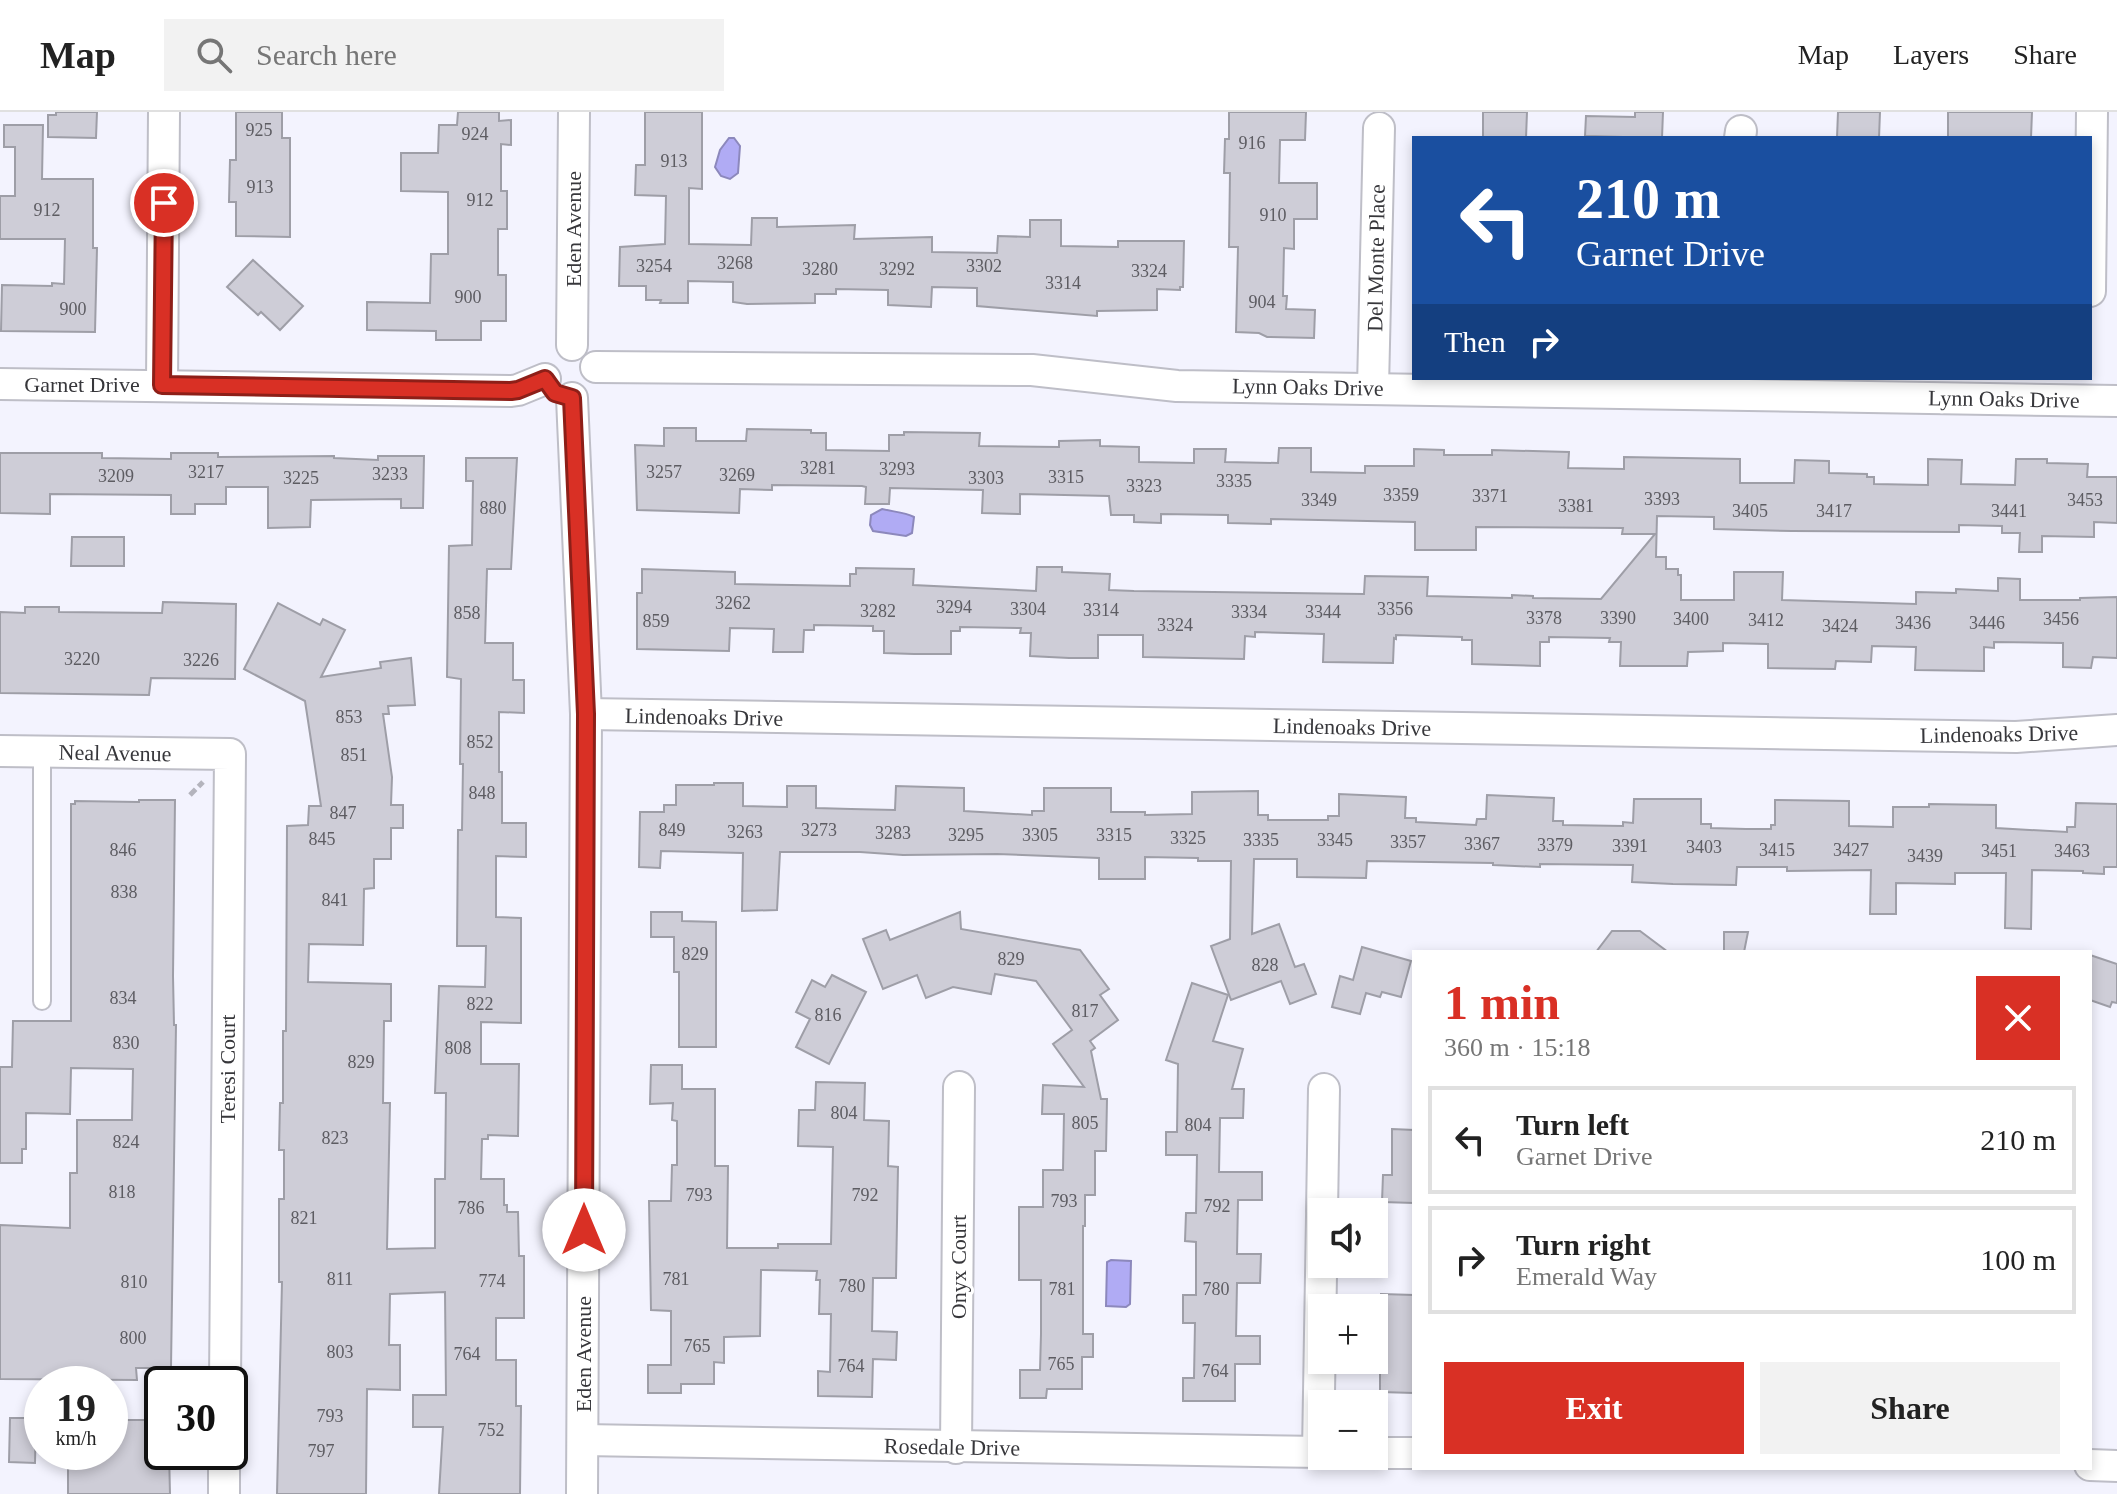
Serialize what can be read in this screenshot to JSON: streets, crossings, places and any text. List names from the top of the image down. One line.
{"streets":{"street":["Eden Avenue","Del Monte Place","Garnet Drive","Lynn Oaks Drive","Lindenoaks Drive","Neal Avenue","Teresi Court","Onyx Court","Rosedale Drive"]},"crossings":[["Eden Avenue","Garnet Drive"],["Eden Avenue","Lynn Oaks Drive"],["Eden Avenue","Lindenoaks Drive"],["Eden Avenue","Rosedale Drive"],["Del Monte Place","Lynn Oaks Drive"],["Garnet Drive","Lynn Oaks Drive"],["Neal Avenue","Teresi Court"],["Onyx Court","Rosedale Drive"]],"house_numbers":["925","924","916","913","913","912","912","910","3268","3254","3302","3280","3292","3324","3314","900","904","900","3281","3293","3217","3257","3233","3269","3209","3315","3225","3303","3335","3323","3359","3371","3393","3349","3453","3381","880","3405","3417","3441","3262","3294","3304","3356","3314","3282","3334","3344","858","3378","3390","3400","3456","3412","859","3436","3446","3324","3424","3220","3226","853","852","851","848","847","849","3273","3263","3283","3295","3305","3315","3325","845","3335","3345","3357","3367","3379","3391","3403","846","3415","3427","3451","3463","3439","838","841","829","829","828","834","822","817","816","830","808","829","804","805","804","823","824","818","793","792","793","792","786","821","811","781","774","810","780","781","780","800","765","803","764","765","764","764","793","752","797"],"page":{"header":"Map","search":"Search here","nav":["Map","Layers","Share"],"turn":["210 m","Garnet Drive"],"then":"Then","heading":["1 min","360 m · 15:18"],"list":[{"name":"Turn left","note":"Garnet Drive","value":"210 m"},{"name":"Turn right","note":"Emerald Way","value":"100 m"}],"map_buttons":["+","−"],"buttons":["Exit","Share"],"speed":"19 km/h","limit":"30"}}
